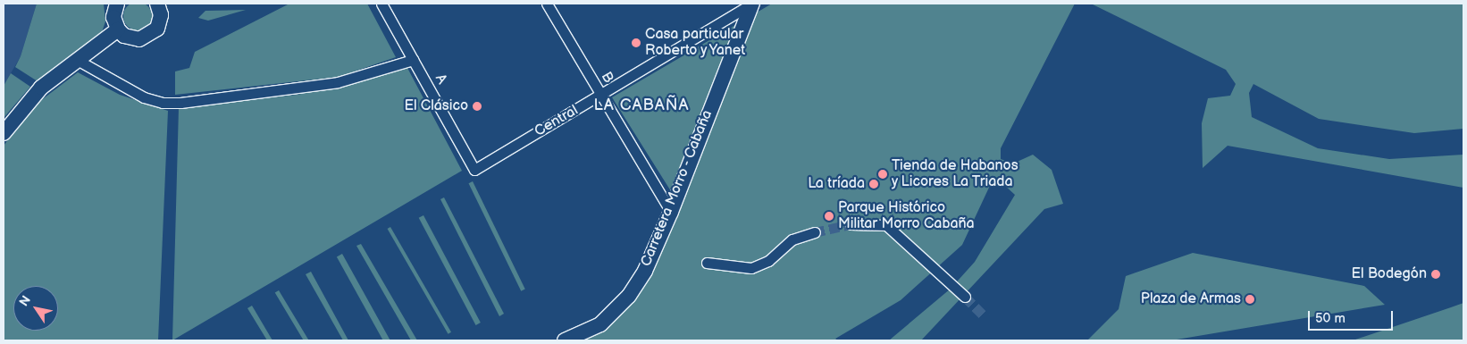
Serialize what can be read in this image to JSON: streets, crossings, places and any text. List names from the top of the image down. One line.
{"streets":{"street":["B","A","Central","Carretera Morro - Cabaña"]},"crossings":[["B","Central"],["B","Carretera Morro - Cabaña"],["A","Central"],["Central","Carretera Morro - Cabaña"]],"districts":["LA CABAÑA"],"places":["Casa particular Roberto y Yanet","El Clásico","Tienda de Habanos y Licores La Triada","La tríada","Parque Histórico Militar Morro Cabaña","El Bodegón","Plaza de Armas"],"scale_bar":"50 m","north":"top left"}
